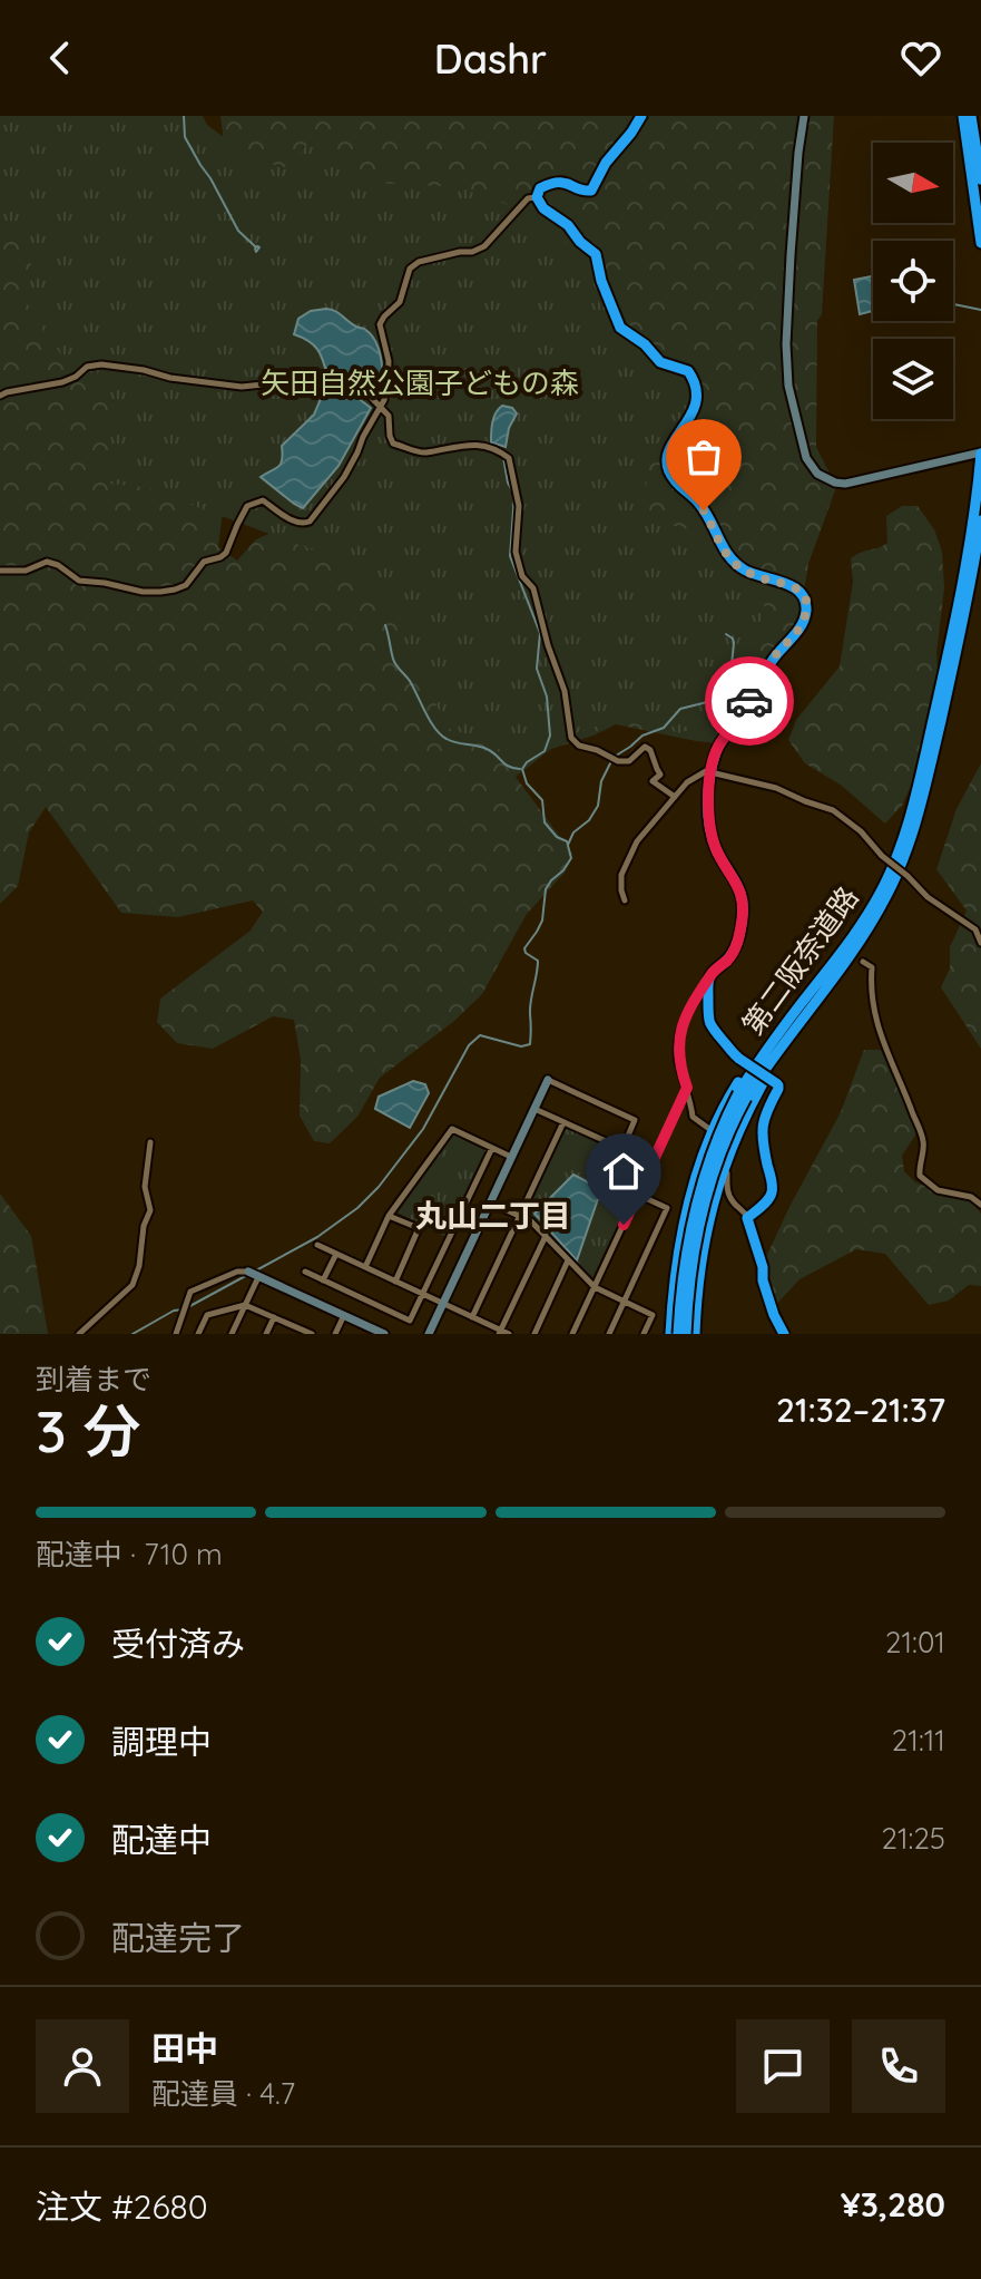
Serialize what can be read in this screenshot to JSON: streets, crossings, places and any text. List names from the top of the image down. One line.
{"streets":{"highway":["第二阪奈道路"]},"districts":["丸山二丁目"],"parks":["矢田自然公園子どもの森"],"north":"right","page":{"header":"Dashr","heading":["3 分","到着まで","21:32–21:37"],"panel":["田中","配達員 · 4.7","注文 #2680","¥3,280"],"bar":"配達中 · 710 m","list":[["受付済み","21:01"],["調理中","21:11"],["配達中","21:25"],"配達完了"]}}
